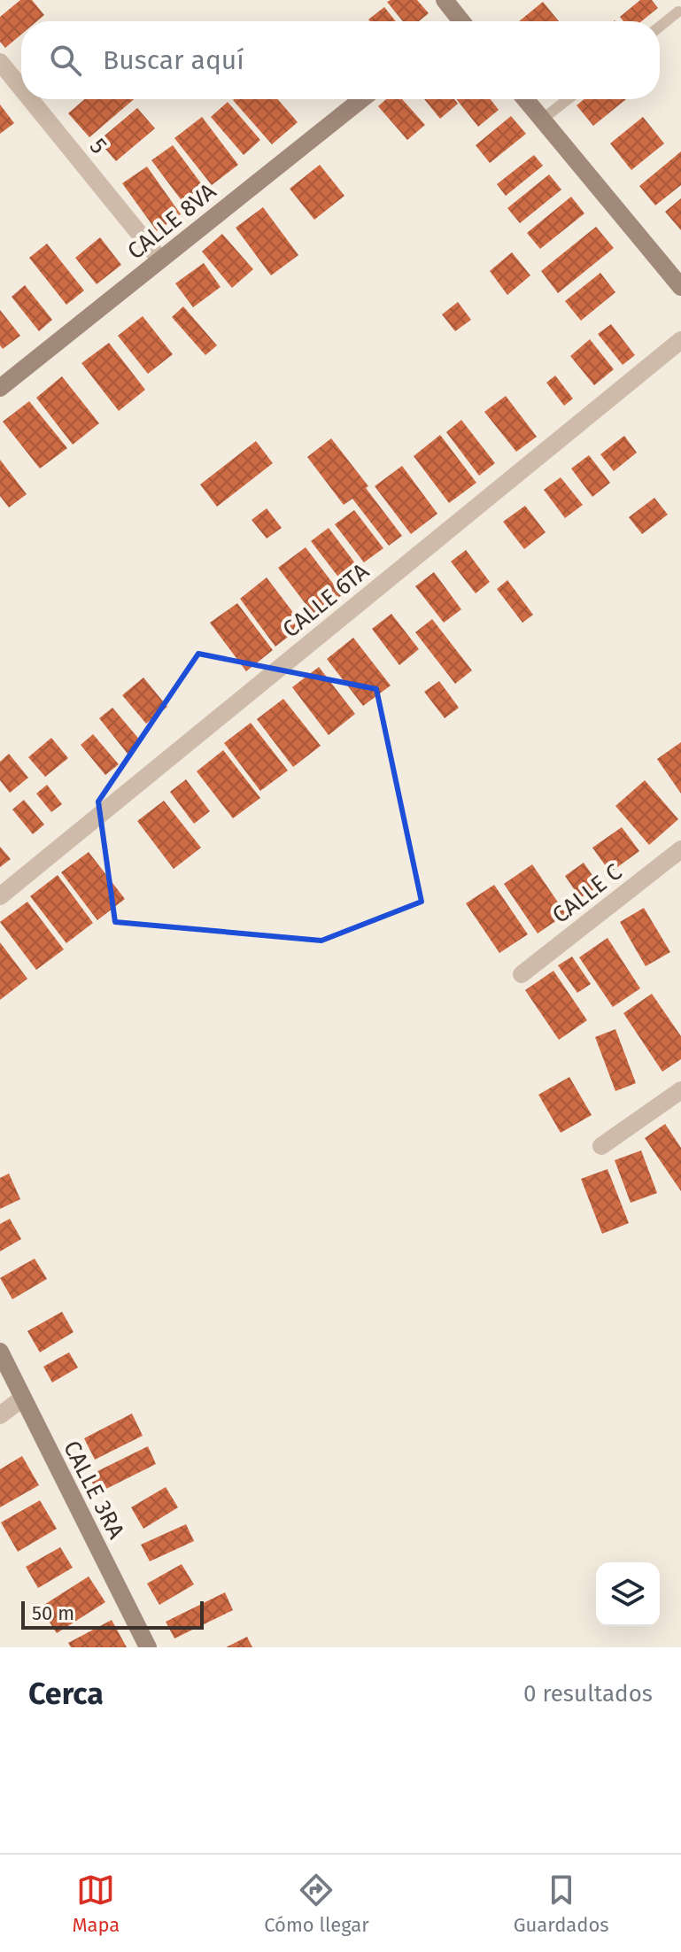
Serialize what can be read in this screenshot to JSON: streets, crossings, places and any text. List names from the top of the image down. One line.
{"streets":{"street":["5","CALLE 8VA","CALLE 6TA","CALLE C","CALLE 3RA"]},"crossings":[["5","CALLE 8VA"]],"scale_bar":"50 m","page":{"search":"Buscar aquí","scale":"50 m","heading":["Cerca","0 resultados"],"nav":["Mapa","Cómo llegar","Guardados"]}}
